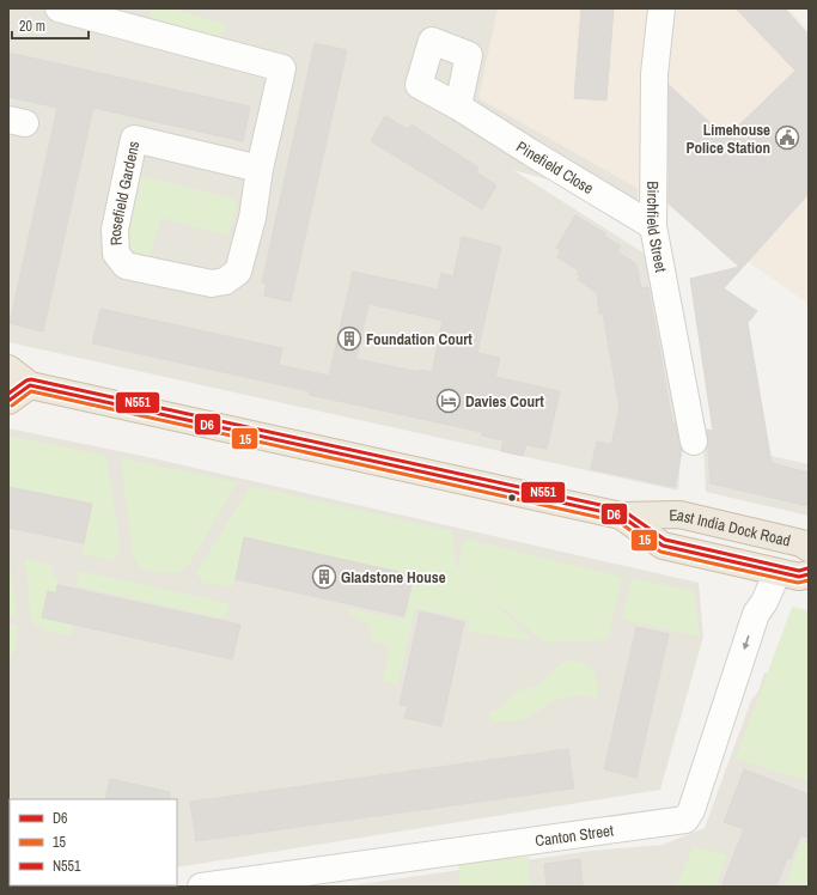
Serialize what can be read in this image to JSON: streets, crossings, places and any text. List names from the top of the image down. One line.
{"streets":{"highway":["East India Dock Road"],"street":["Pinefield Close","Rosefield Gardens","Birchfield Street","Canton Street"]},"crossings":[["Pinefield Close","Birchfield Street"],["East India Dock Road","Canton Street"]],"one_way":["Canton Street"],"places":{"public building":["Limehouse Police Station"],"building":["Foundation Court","Gladstone House"],"hotel":["Davies Court"]},"lines":["transit line N551","transit line D6","transit line 15"],"legend":["D6","15","N551"],"scale_bar":"20 m"}
